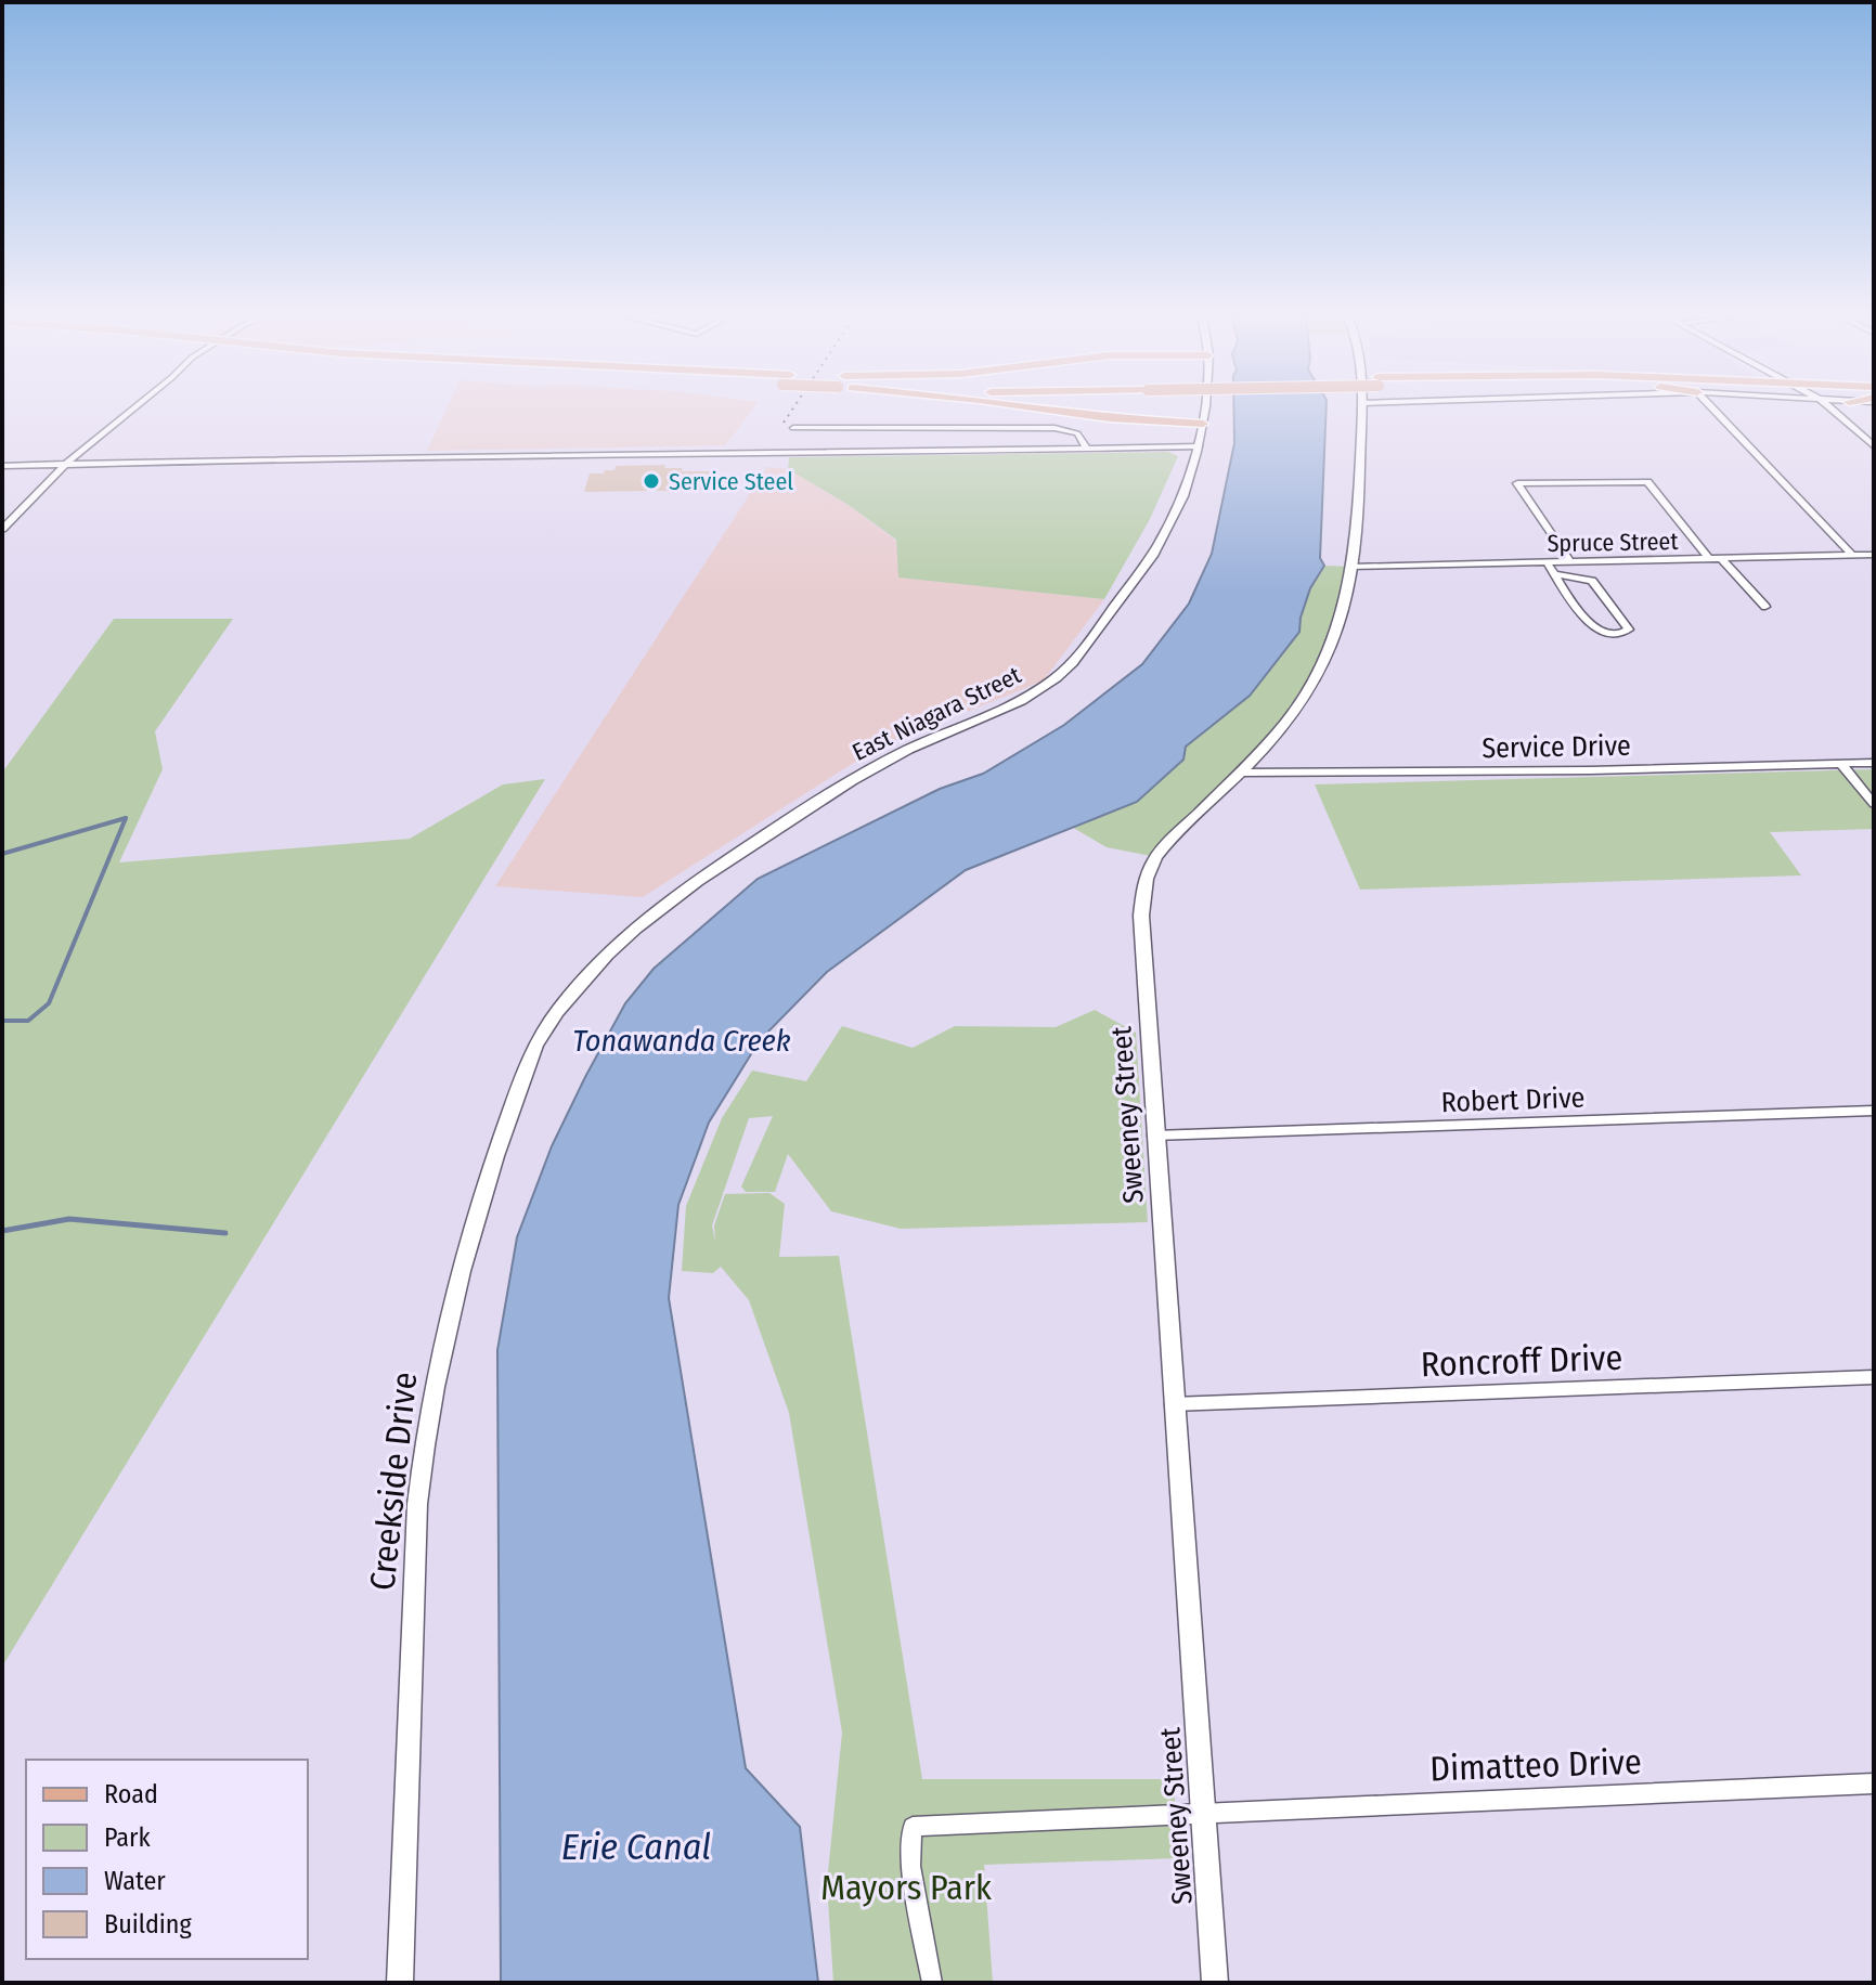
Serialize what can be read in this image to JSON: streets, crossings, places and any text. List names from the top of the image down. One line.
{"streets":{"street":["Spruce Street","East Niagara Street","Service Drive","Robert Drive","Sweeney Street","Roncroff Drive","Creekside Drive","Dimatteo Drive"]},"crossings":[["Spruce Street","Sweeney Street"],["East Niagara Street","Creekside Drive"],["Service Drive","Sweeney Street"],["Robert Drive","Sweeney Street"],["Sweeney Street","Roncroff Drive"],["Sweeney Street","Dimatteo Drive"]],"water":["Tonawanda Creek","Erie Canal"],"parks":["Mayors Park"],"places":["Service Steel"],"legend":["Road","Park","Water","Building"]}
